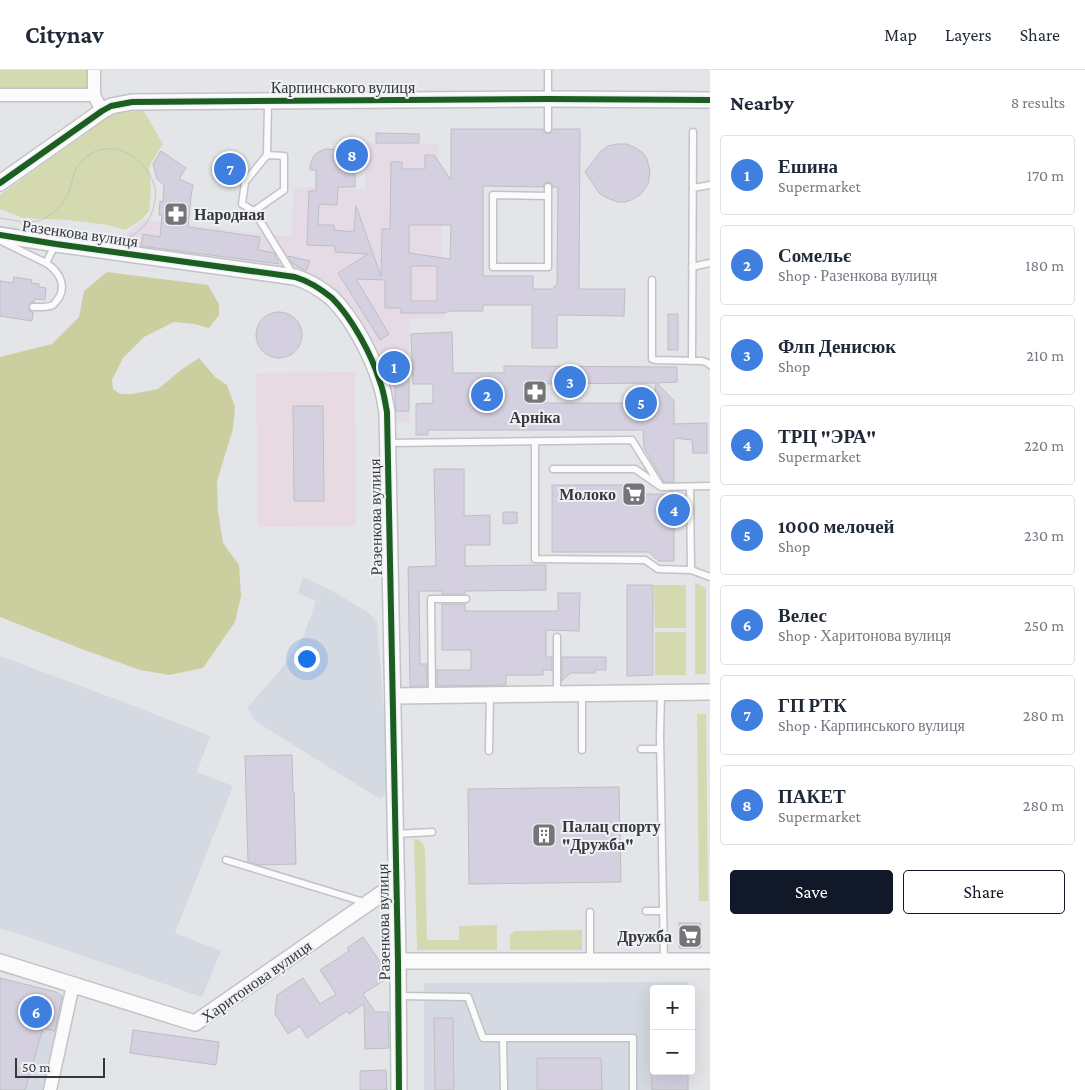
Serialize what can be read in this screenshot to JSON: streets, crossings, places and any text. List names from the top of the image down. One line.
{"streets":{"street":["Карпинського вулиця","Разенкова вулиця","Харитонова вулиця"]},"crossings":[["Разенкова вулиця","Харитонова вулиця"]],"places":{"pharmacy":["Народная","Арніка"],"supermarket":["Молоко","Дружба"],"building":["Палац спорту \"Дружба\""]},"scale_bar":"50 m","page":{"header":"Citynav","nav":["Map","Layers","Share"],"heading":["Nearby","8 results"],"list":[{"mark":"1","name":"Ешина","note":"Supermarket","value":"170 m"},{"mark":"2","name":"Сомельє","note":"Shop · Разенкова вулиця","value":"180 m"},{"mark":"3","name":"Флп Денисюк","note":"Shop","value":"210 m"},{"mark":"4","name":"ТРЦ \"ЭРА\"","note":"Supermarket","value":"220 m"},{"mark":"5","name":"1000 мелочей","note":"Shop","value":"230 m"},{"mark":"6","name":"Велес","note":"Shop · Харитонова вулиця","value":"250 m"},{"mark":"7","name":"ГП РТК","note":"Shop · Карпинського вулиця","value":"280 m"},{"mark":"8","name":"ПАКЕТ","note":"Supermarket","value":"280 m"}],"pins":["8","7","1","3","2","5","4","6"],"buttons":["Save","Share"],"map_buttons":["+","−"],"scale":"50 m"}}
